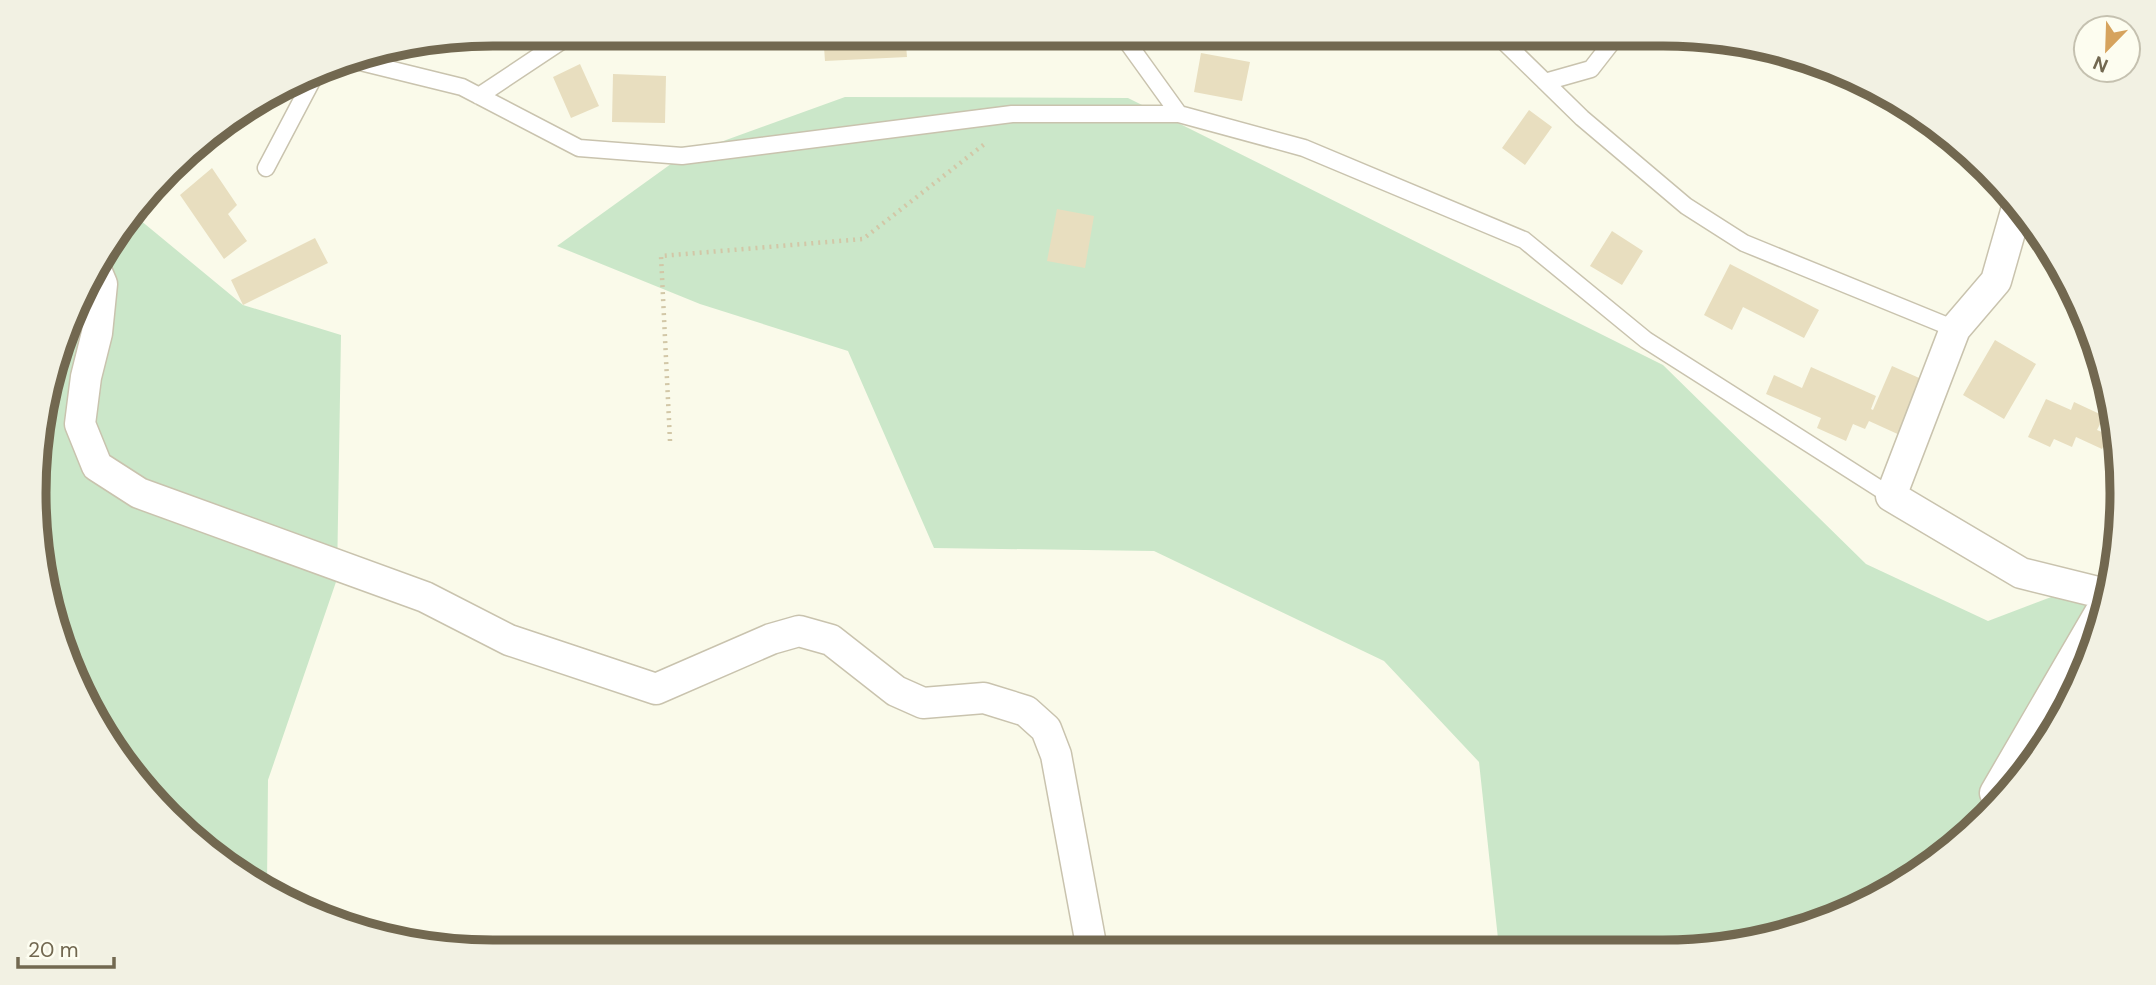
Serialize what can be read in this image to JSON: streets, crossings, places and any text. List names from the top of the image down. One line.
{"scale_bar":"20 m","north":"bottom left"}
